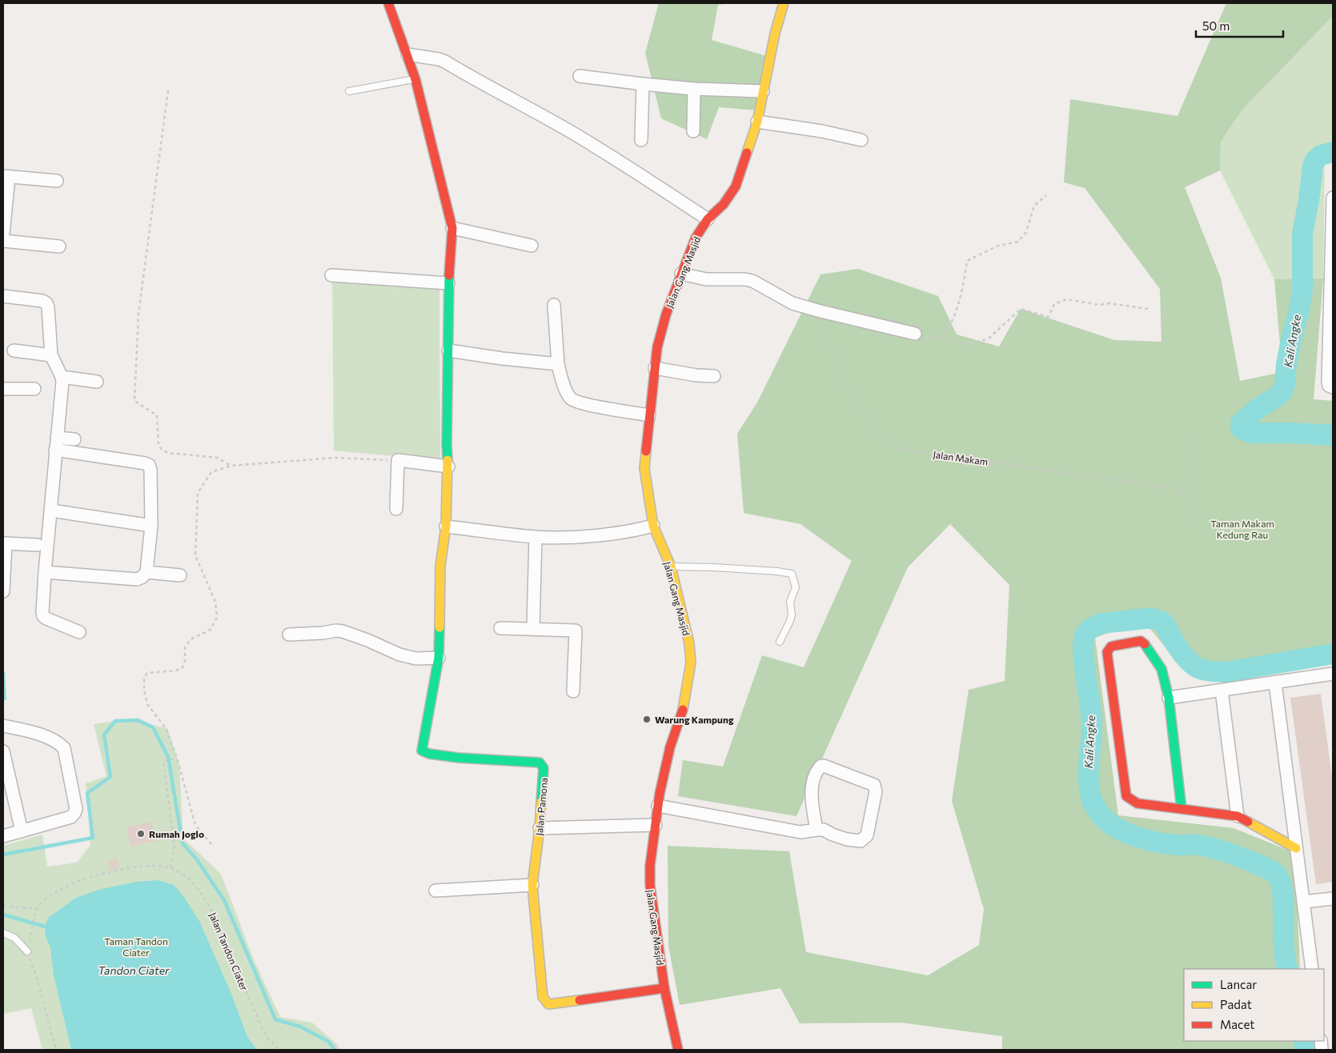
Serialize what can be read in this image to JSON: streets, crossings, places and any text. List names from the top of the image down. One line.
{"streets":{"street":["Jalan Gang Masjid","Jalan Pamona"],"path":["Jalan Makam","Jalan Tandon Ciater"]},"crossings":[["Jalan Gang Masjid","Jalan Pamona"]],"water":["Kali Angke","Tandon Ciater"],"parks":["Taman Makam Kedung Rau","Taman Tandon Ciater"],"places":["Warung Kampung","Rumah Joglo"],"legend":["Lancar","Padat","Macet"],"scale_bar":"50 m"}
